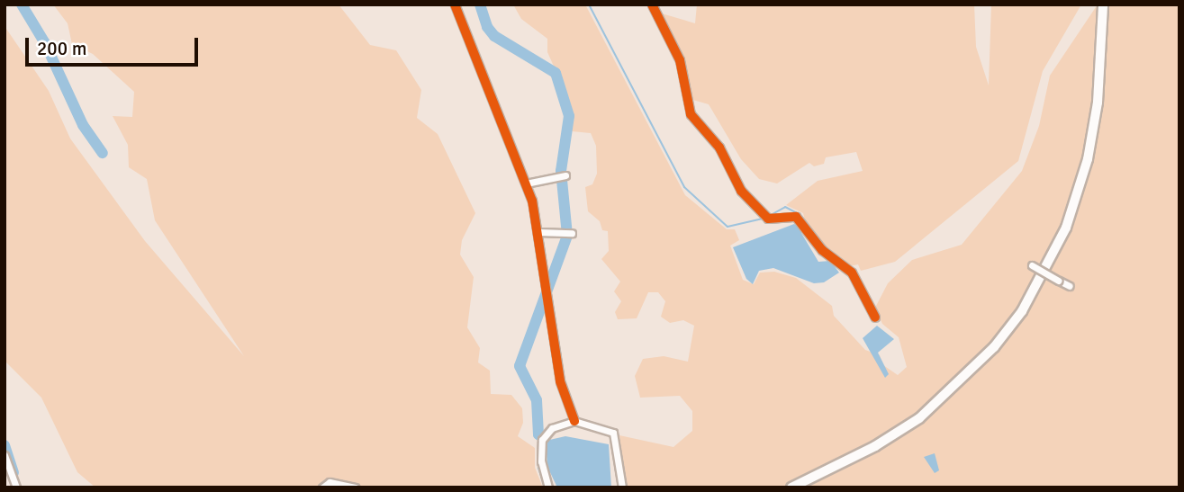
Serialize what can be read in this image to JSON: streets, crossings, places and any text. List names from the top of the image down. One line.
{"scale_bar":"200 m"}
